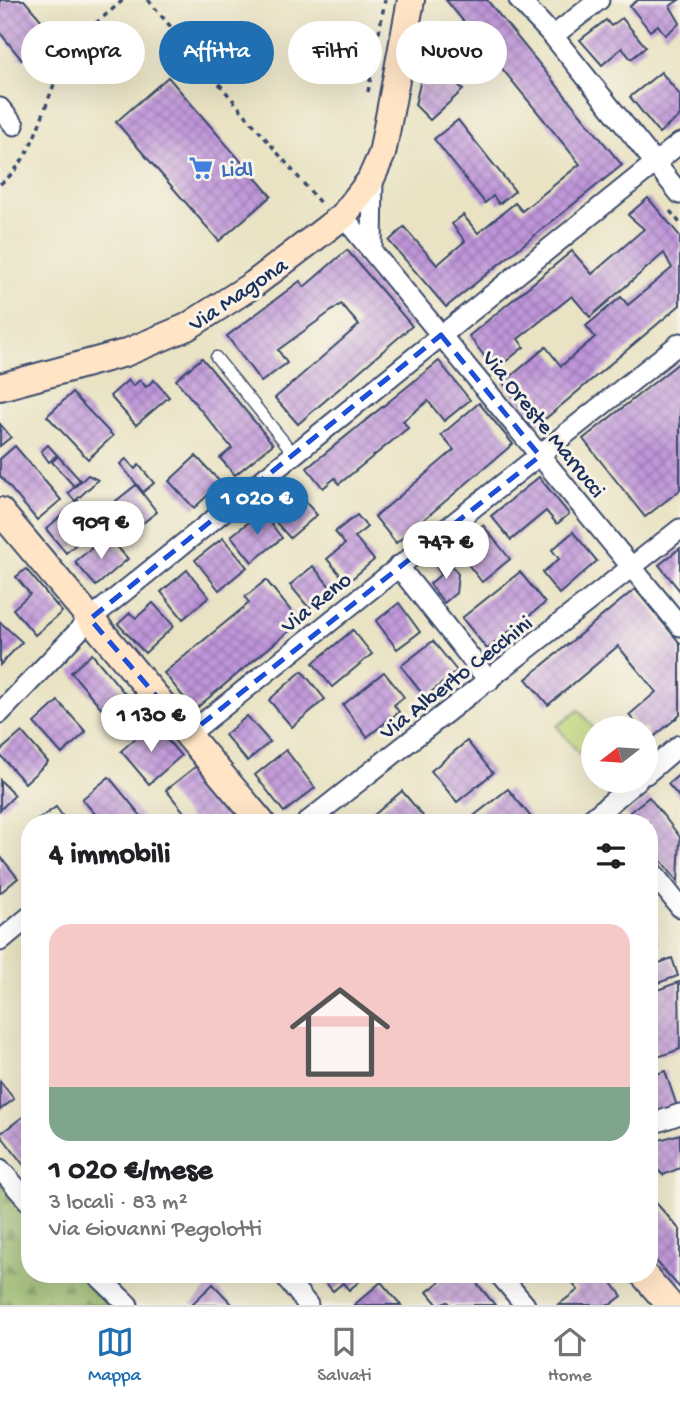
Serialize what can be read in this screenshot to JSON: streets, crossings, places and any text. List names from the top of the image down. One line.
{"streets":{"main road":["Via Magona"],"street":["Via Oreste Marrucci","Via Reno","Via Alberto Cecchini"]},"crossings":[["Via Magona","Via Oreste Marrucci"],["Via Oreste Marrucci","Via Reno"],["Via Oreste Marrucci","Via Alberto Cecchini"]],"places":{"supermarket":["Lidl"]},"north":"left","page":{"chip":["Compra","Affitta","Filtri","Nuovo"],"price":["1 020 €","909 €","747 €","1 130 €"],"heading":"4 immobili","list":[{"name":"1 020 €/mese","note":"3 locali · 83 m² · Via Giovanni Pegolotti"}],"tabs":["Mappa","Salvati","Home"]}}
